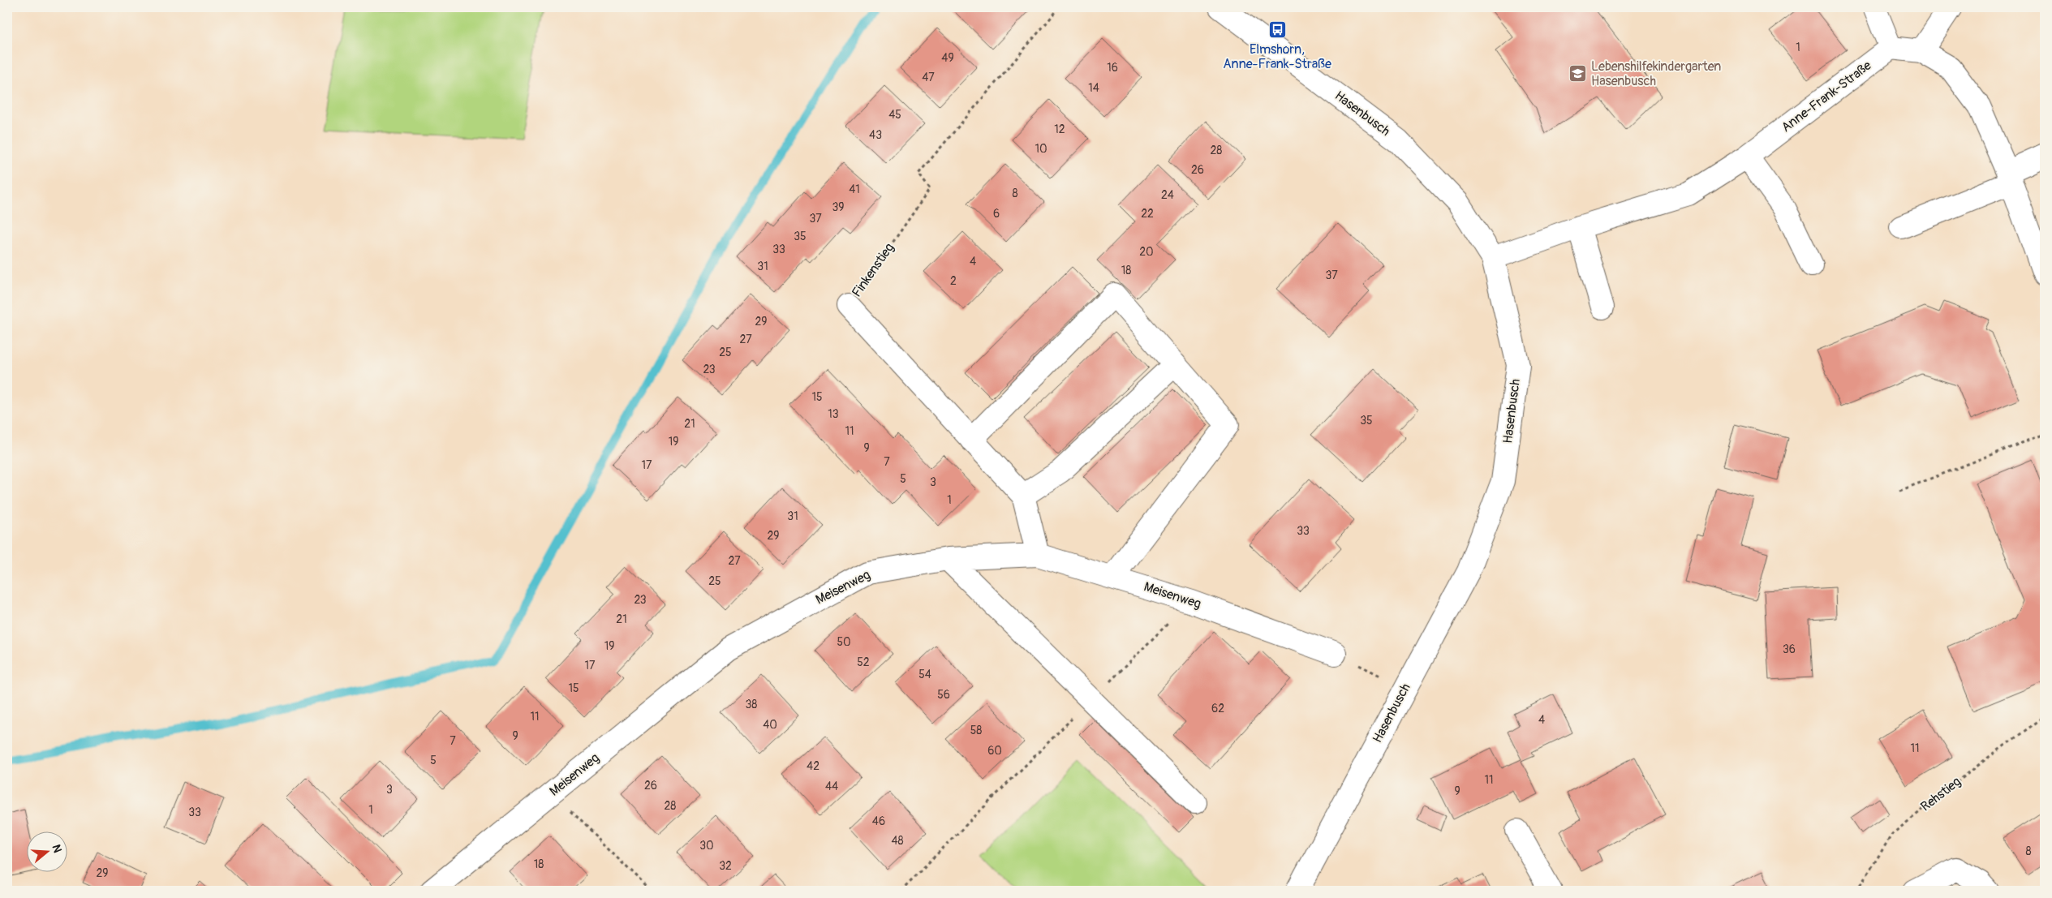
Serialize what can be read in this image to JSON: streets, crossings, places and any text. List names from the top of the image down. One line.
{"streets":{"street":["Anne-Frank-Straße","Hasenbusch","Finkenstieg","Meisenweg"],"path":["Rehstieg"]},"crossings":[["Anne-Frank-Straße","Hasenbusch"],["Finkenstieg","Meisenweg"]],"places":{"bus stop":["Elmshorn, Anne-Frank-Straße"],"school or university":["Lebenshilfekindergarten Hasenbusch"]},"house_numbers":["1","49","16","47","14","45","12","43","10","28","26","41","8","24","39","6","22","37","35","33","20","4","31","18","37","2","29","27","25","23","15","13","35","21","11","19","9","7","17","5","3","1","31","33","29","27","25","23","21","50","19","36","52","17","54","15","56","38","62","11","4","40","58","9","7","11","60","5","42","11","26","44","3","9","28","1","33","46","48","30","8","18","32","29"],"north":"right"}
